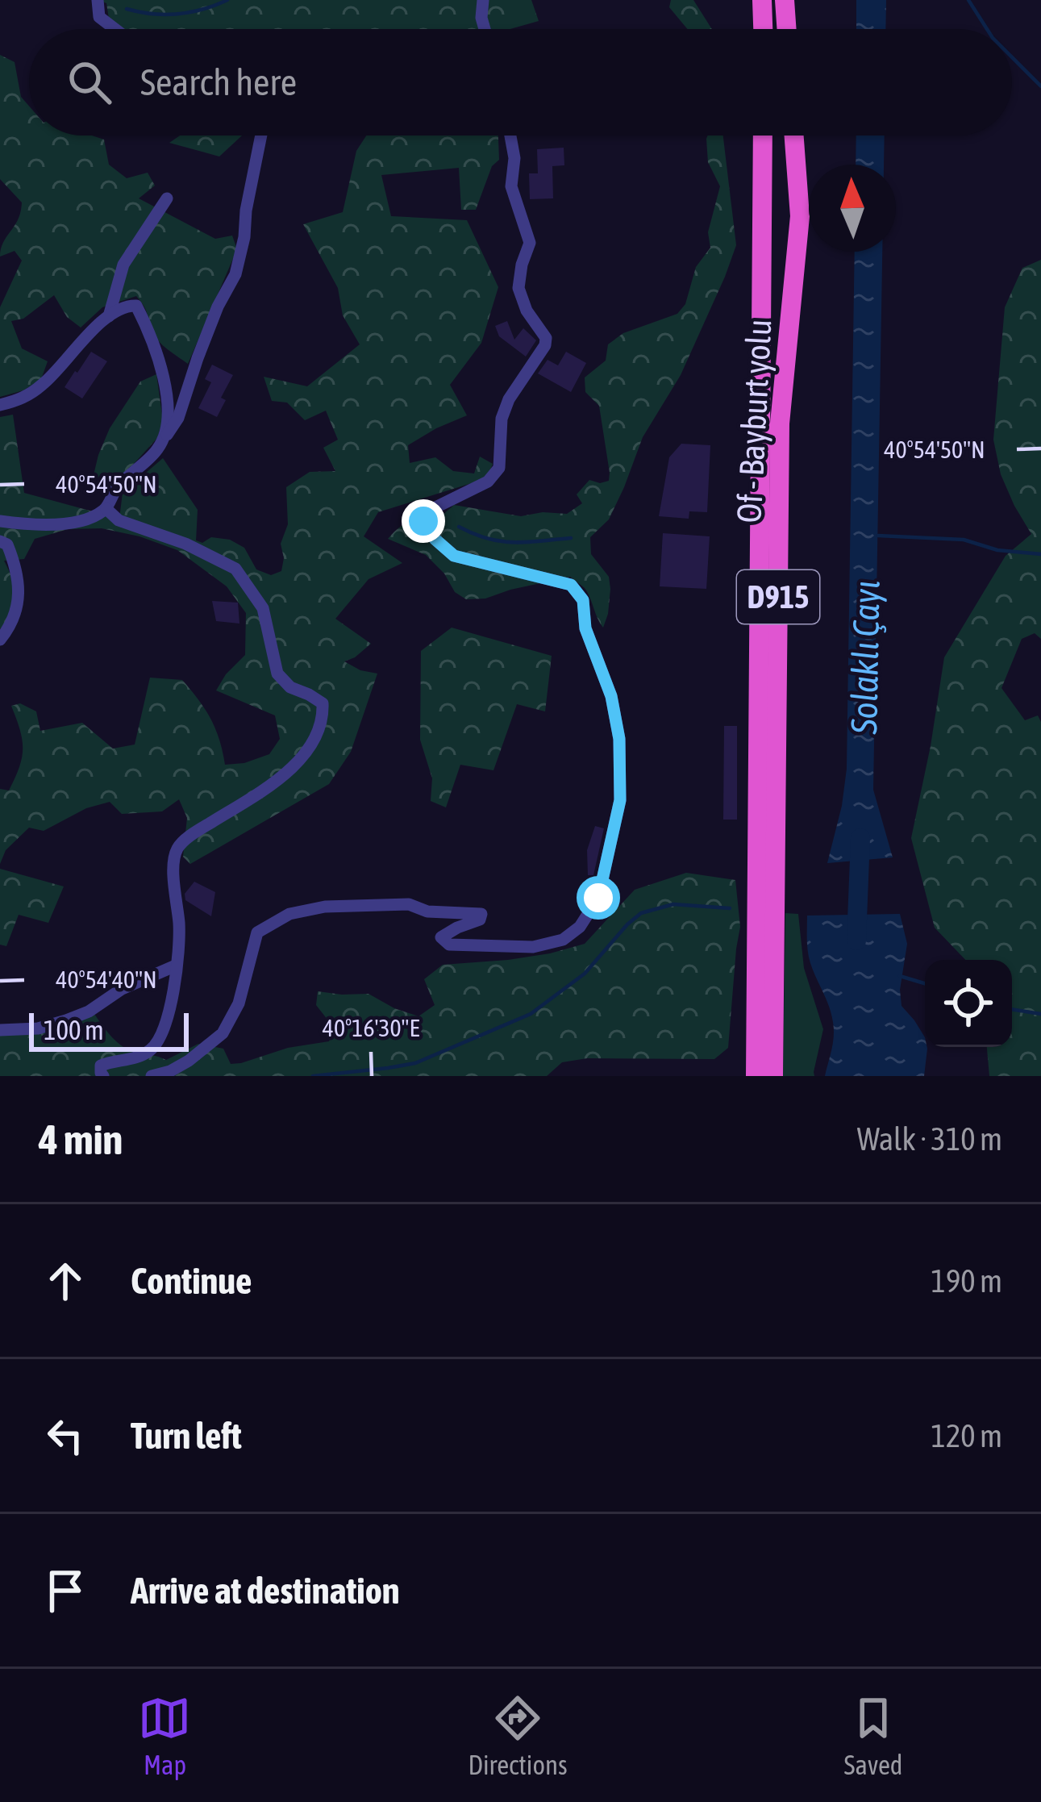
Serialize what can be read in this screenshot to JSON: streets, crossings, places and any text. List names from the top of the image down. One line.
{"streets":{"highway":["Of - Bayburt yolu","D915"]},"water":["Solaklı Çayı"],"scale_bar":"100 m","north":"top","page":{"search":"Search here","scale":"100 m","heading":["4 min","Walk · 310 m"],"list":[["Continue","190 m"],["Turn left","120 m"],"Arrive at destination"],"nav":["Map","Directions","Saved"]},"coordinates":["40°54'50\"N","40°54'40\"N","40°16'30\"E"]}
